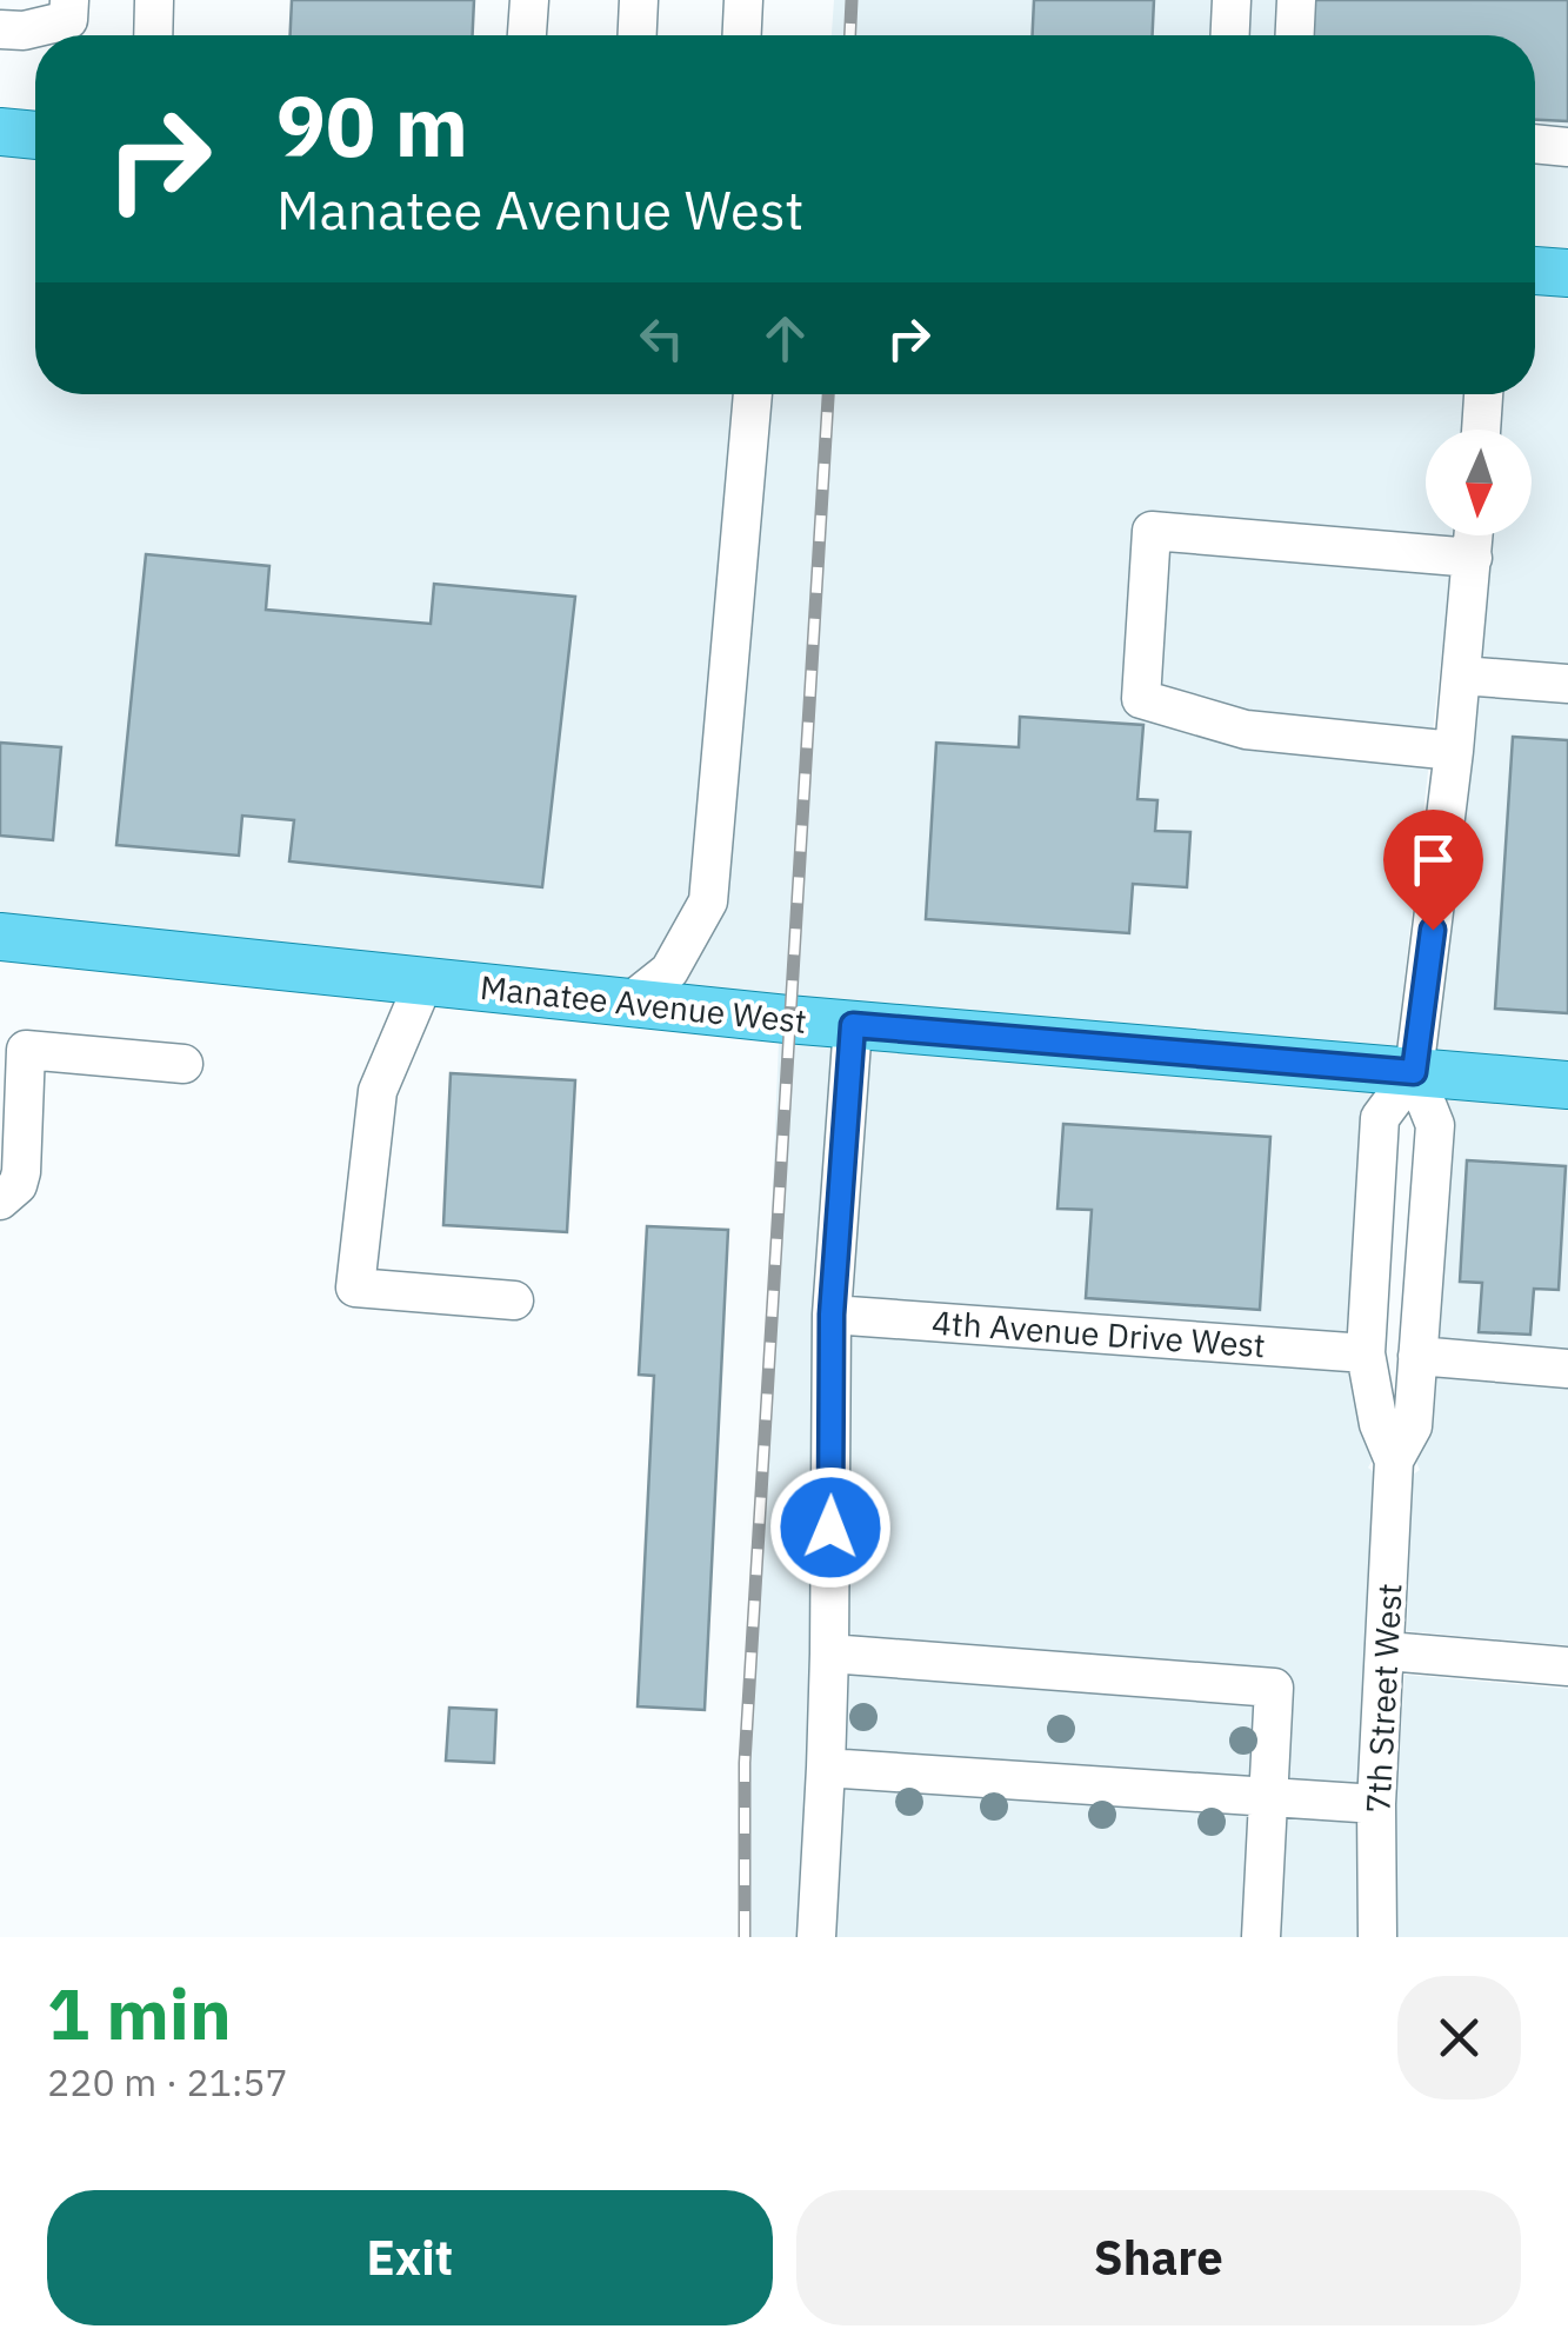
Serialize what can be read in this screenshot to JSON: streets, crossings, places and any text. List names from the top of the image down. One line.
{"streets":{"main road":["Manatee Avenue West"],"street":["4th Avenue Drive West","7th Street West"]},"crossings":[["Manatee Avenue West","7th Street West"],["4th Avenue Drive West","7th Street West"]],"north":"bottom","page":{"turn":["90 m","Manatee Avenue West"],"heading":["1 min","220 m · 21:57"],"buttons":["Exit","Share"]}}
